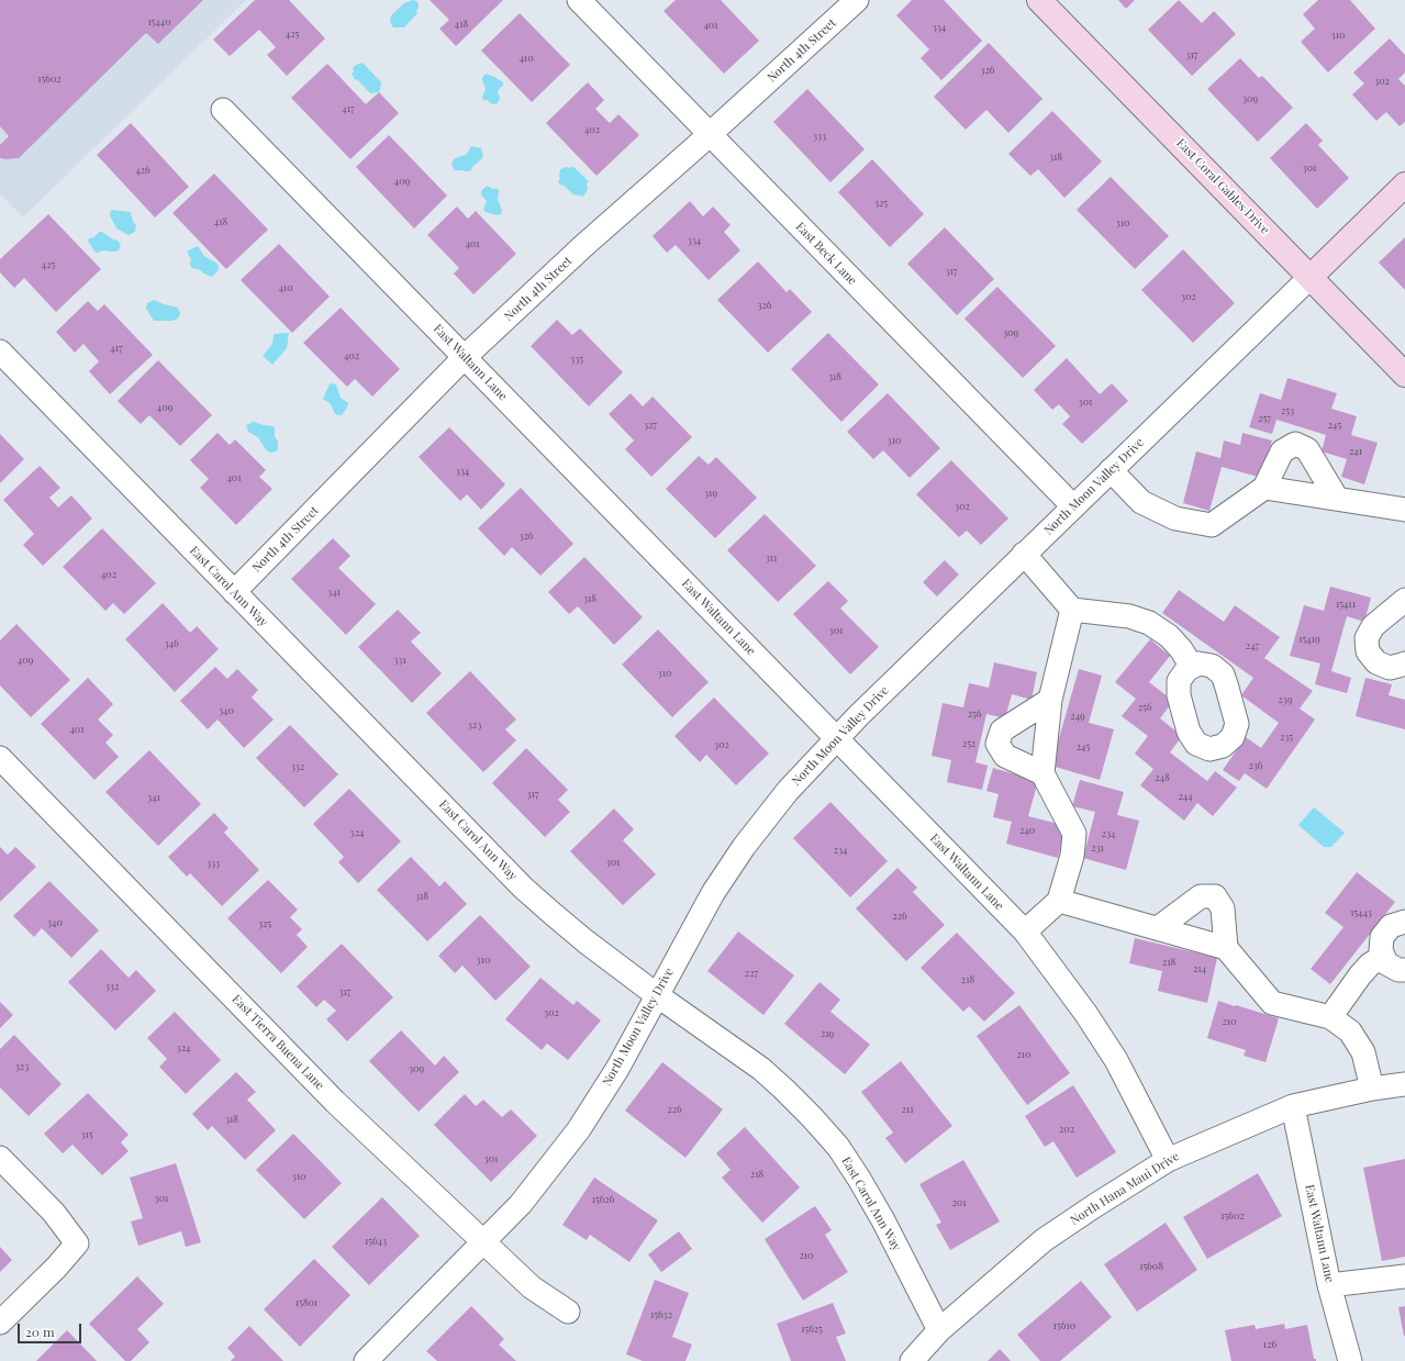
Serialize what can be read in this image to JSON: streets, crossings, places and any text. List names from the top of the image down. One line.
{"streets":{"street":["North 4th Street","East Coral Gables Drive","East Beck Lane","East Waltann Lane","North Moon Valley Drive","East Carol Ann Way","East Tierra Buena Lane","North Hana Maui Drive"]},"crossings":[["North 4th Street","East Beck Lane"],["North 4th Street","East Waltann Lane"],["North 4th Street","East Carol Ann Way"],["East Coral Gables Drive","North Moon Valley Drive"],["East Beck Lane","North Moon Valley Drive"],["East Waltann Lane","North Moon Valley Drive"],["East Waltann Lane","North Hana Maui Drive"],["North Moon Valley Drive","East Carol Ann Way"],["North Moon Valley Drive","East Tierra Buena Lane"],["East Carol Ann Way","North Hana Maui Drive"]],"house_numbers":["15440","418","401","334","425","310","317","410","326","15602","302","309","417","402","333","318","301","426","409","325","418","310","334","401","425","317","410","302","326","309","417","402","335","318","301","409","253","257","327","245","310","241","334","401","319","302","326","311","402","341","318","15411","301","15419","346","247","409","331","310","239","256","340","256","249","323","401","235","252","302","245","236","332","248","317","244","341","240","324","234","231","234","301","333","318","15443","226","340","325","310","218","214","227","218","332","317","302","210","219","324","210","323","309","226","211","318","202","315","301","218","310","301","15626","201","15602","15643","210","15608","15801","15632","15610","15625","126"],"scale_bar":"20 m"}
